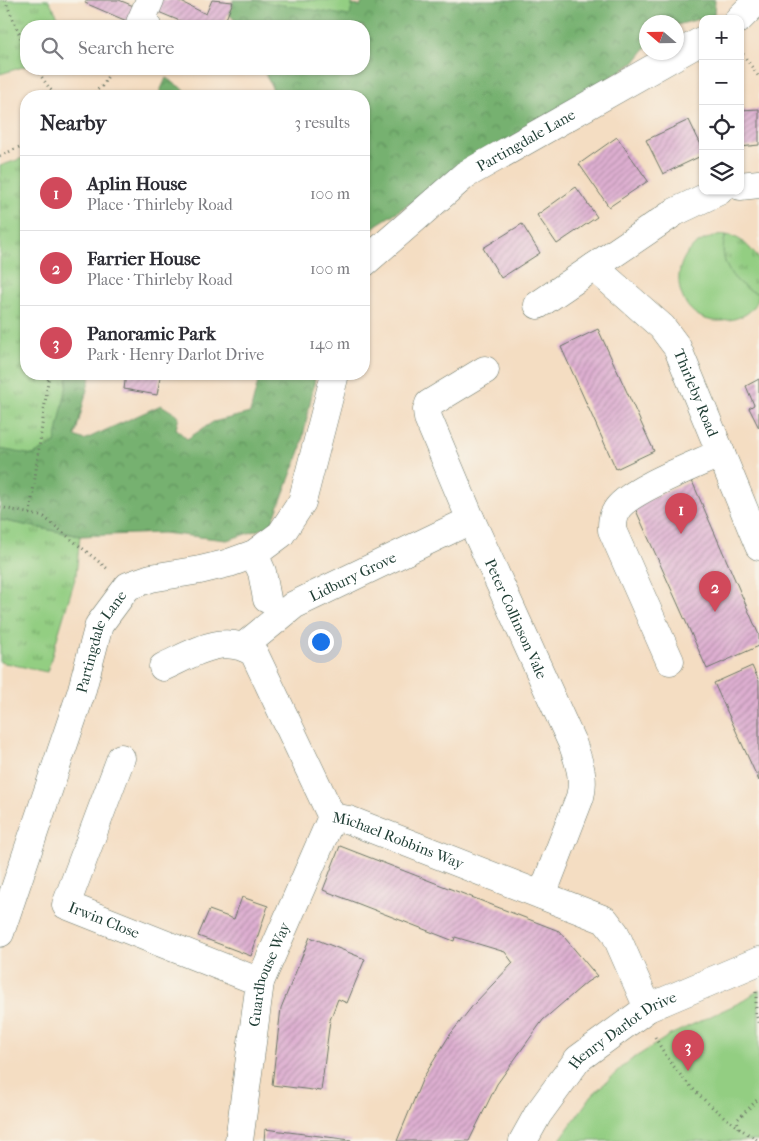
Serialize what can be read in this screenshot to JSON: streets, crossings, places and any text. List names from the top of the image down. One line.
{"streets":{"street":["Partingdale Lane","Thirleby Road","Lidbury Grove","Peter Collinson Vale","Michael Robbins Way","Irwin Close","Guardhouse Way","Henry Darlot Drive"]},"crossings":[["Lidbury Grove","Peter Collinson Vale"],["Lidbury Grove","Michael Robbins Way"],["Peter Collinson Vale","Michael Robbins Way"],["Michael Robbins Way","Guardhouse Way"],["Michael Robbins Way","Henry Darlot Drive"],["Irwin Close","Guardhouse Way"]],"north":"left","page":{"map_buttons":["+","−"],"search":"Search here","heading":["Nearby","3 results"],"list":[{"mark":"1","name":"Aplin House","note":"Place · Thirleby Road","value":"100 m"},{"mark":"2","name":"Farrier House","note":"Place · Thirleby Road","value":"100 m"},{"mark":"3","name":"Panoramic Park","note":"Park · Henry Darlot Drive","value":"140 m"}],"pins":["1","2","3"]}}
